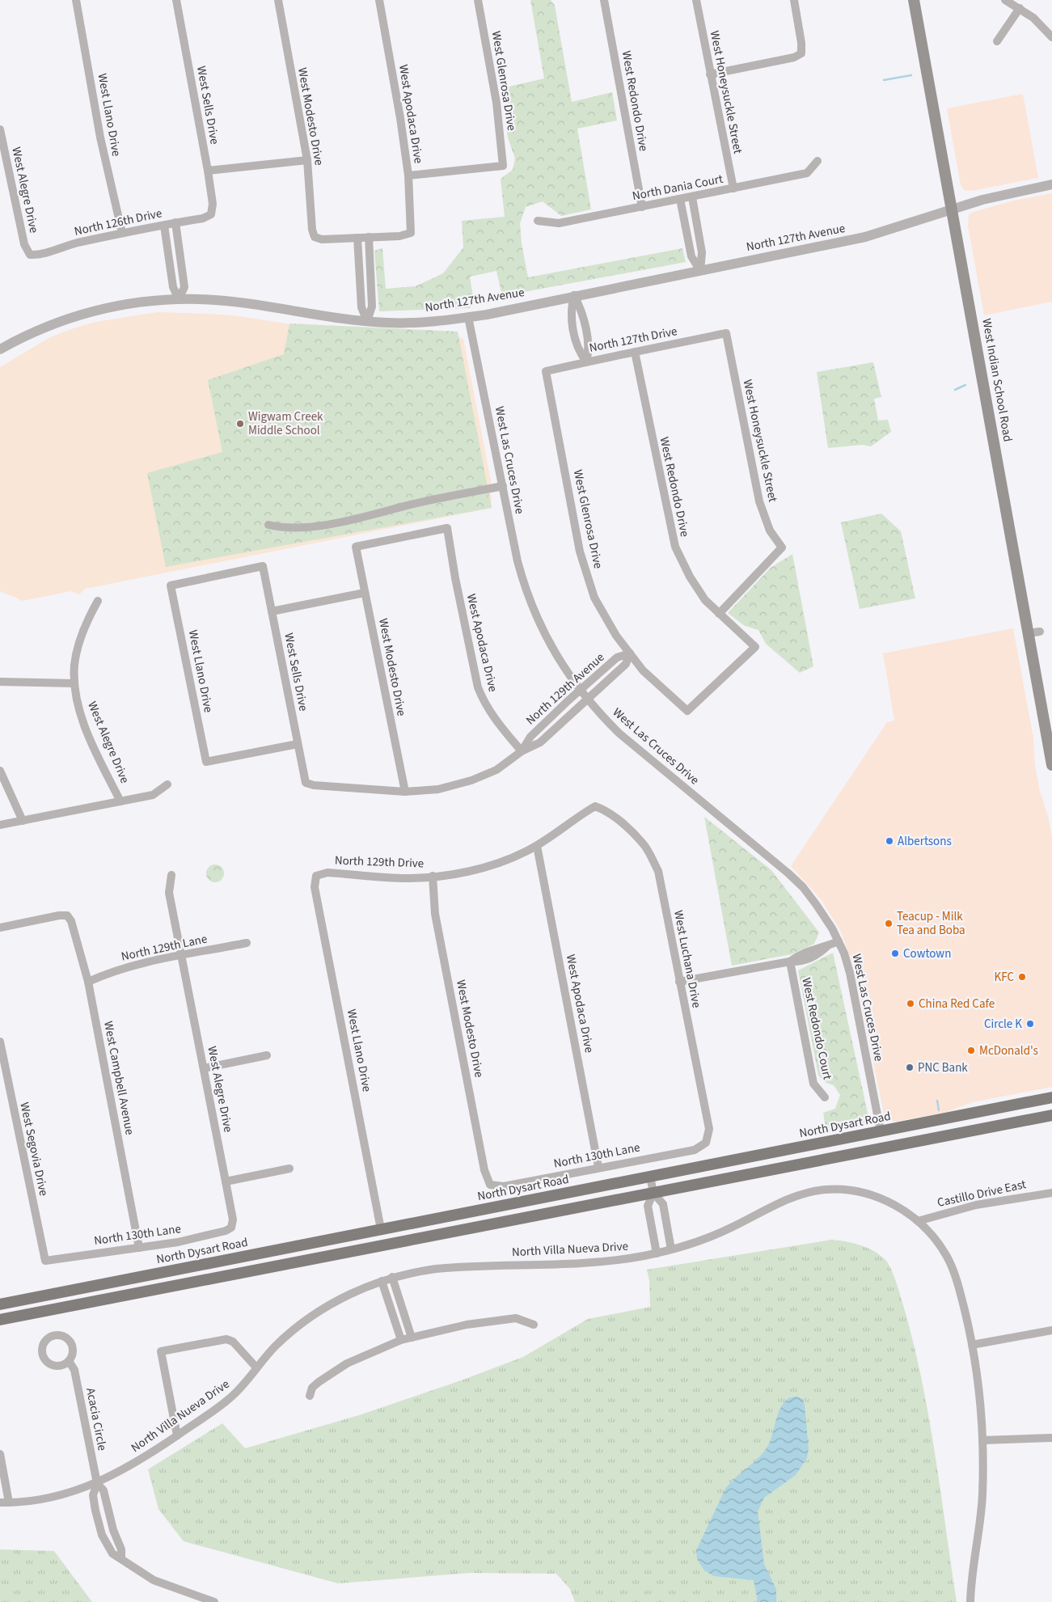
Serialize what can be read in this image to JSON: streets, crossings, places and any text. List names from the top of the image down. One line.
{"streets":{"main road":["West Indian School Road","North Dysart Road"],"street":["West Glenrosa Drive","West Honeysuckle Street","West Redondo Drive","West Sells Drive","West Apodaca Drive","West Llano Drive","West Modesto Drive","North Dania Court","West Alegre Drive","North 126th Drive","North 127th Avenue","North 127th Drive","West Las Cruces Drive","North 129th Avenue","North 129th Drive","North 129th Lane","West Luchana Drive","West Redondo Court","West Campbell Avenue","West Segovia Drive","North 130th Lane","Castillo Drive East","North Villa Nueva Drive","Acacia Circle"]},"crossings":[["West Glenrosa Drive","West Redondo Drive"],["West Glenrosa Drive","West Apodaca Drive"],["West Glenrosa Drive","North 127th Drive"],["West Glenrosa Drive","North 129th Avenue"],["West Honeysuckle Street","West Redondo Drive"],["West Honeysuckle Street","North Dania Court"],["West Honeysuckle Street","North 127th Drive"],["West Redondo Drive","North Dania Court"],["West Redondo Drive","North 127th Drive"],["West Sells Drive","West Llano Drive"],["West Sells Drive","North 126th Drive"],["West Sells Drive","North 129th Avenue"],["West Apodaca Drive","West Modesto Drive"],["West Apodaca Drive","North 129th Avenue"],["West Apodaca Drive","North 129th Drive"],["West Apodaca Drive","North 130th Lane"],["West Llano Drive","North 126th Drive"],["West Llano Drive","North 129th Drive"],["West Llano Drive","North Dysart Road"],["West Modesto Drive","North 129th Avenue"],["West Modesto Drive","North 129th Drive"],["West Modesto Drive","North 130th Lane"],["West Alegre Drive","North 126th Drive"],["West Alegre Drive","North 129th Lane"],["West Alegre Drive","North 130th Lane"],["North 127th Avenue","West Indian School Road"],["North 127th Avenue","West Las Cruces Drive"],["West Las Cruces Drive","North 129th Avenue"],["West Las Cruces Drive","North Dysart Road"],["North 129th Drive","West Luchana Drive"],["North 129th Lane","West Campbell Avenue"],["West Luchana Drive","North 130th Lane"],["West Campbell Avenue","North 130th Lane"],["West Segovia Drive","North 130th Lane"],["Castillo Drive East","North Villa Nueva Drive"],["North Villa Nueva Drive","Acacia Circle"]],"places":["Wigwam Creek Middle School","Albertsons","Teacup - Milk Tea and Boba","Cowtown","KFC","China Red Cafe","Circle K","McDonald's","PNC Bank"]}
